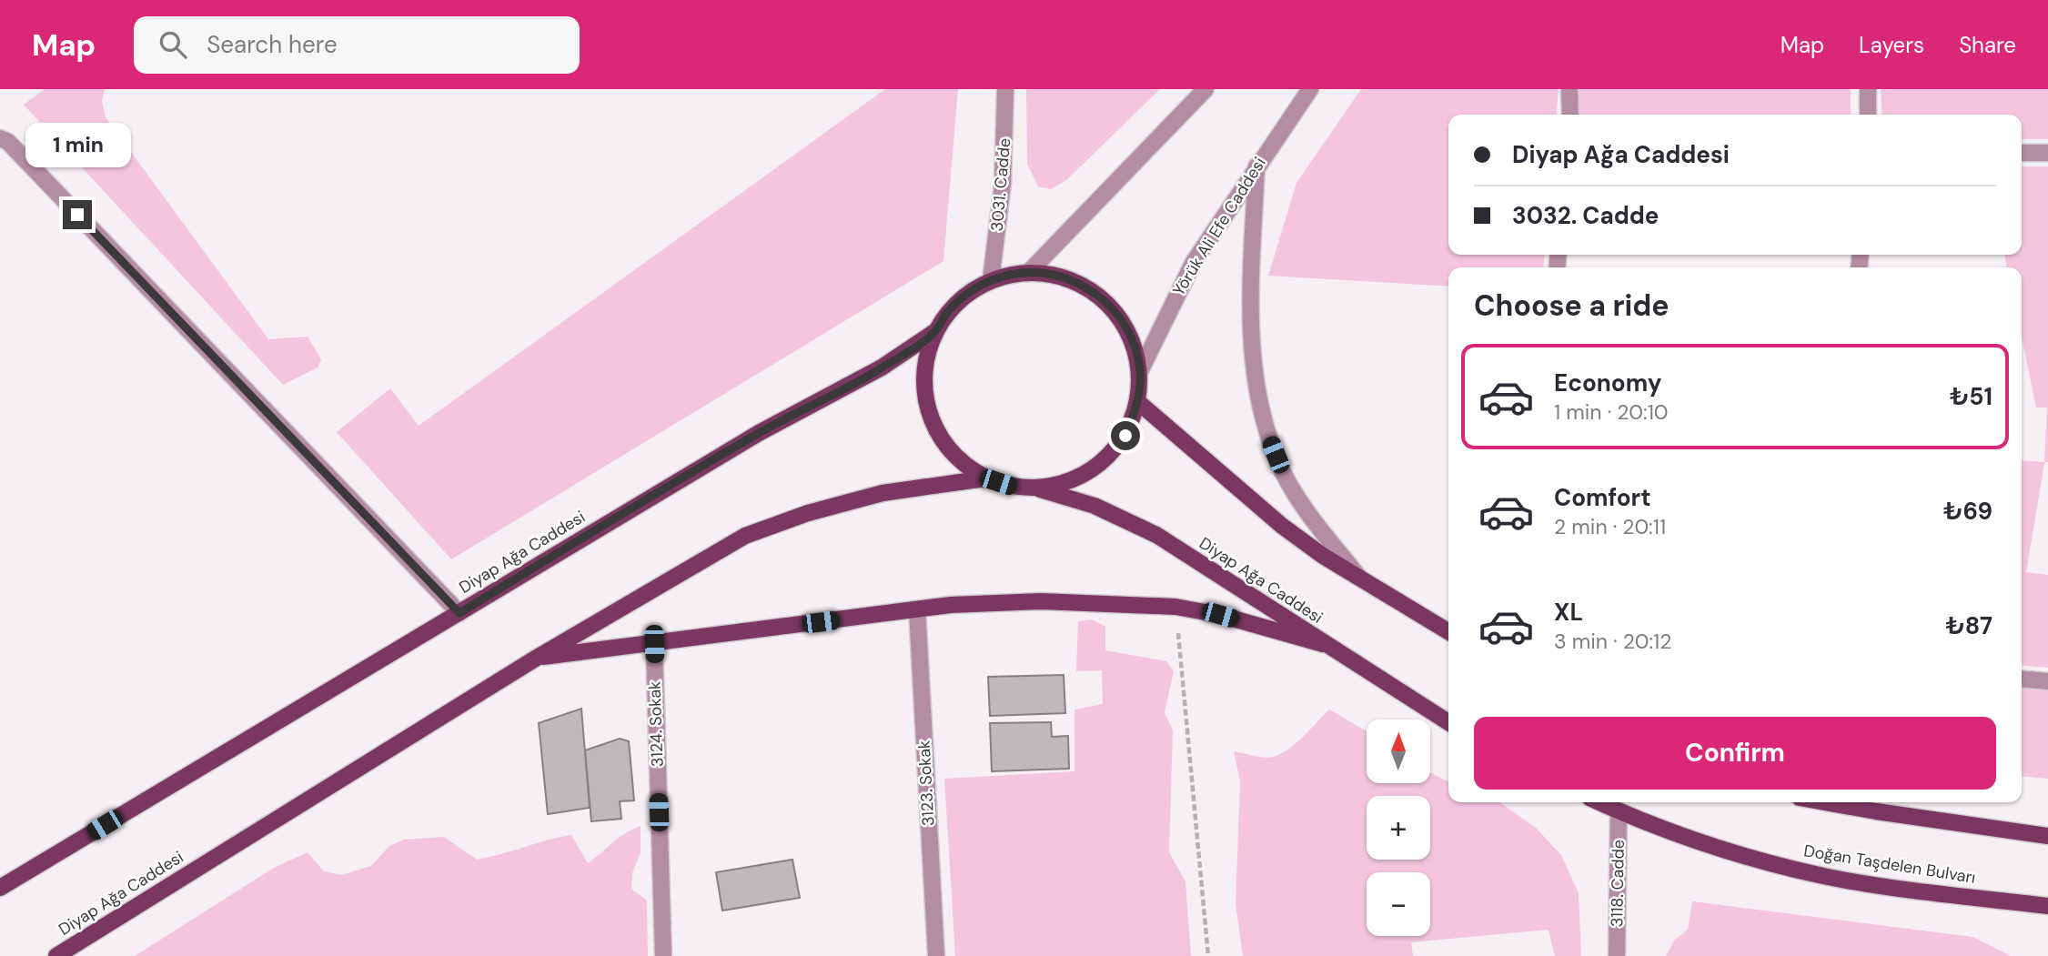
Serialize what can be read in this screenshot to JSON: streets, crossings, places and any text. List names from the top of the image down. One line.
{"streets":{"main road":["Diyap Ağa Caddesi","Doğan Taşdelen Bulvarı"],"street":["3031. Cadde","Yörük Ali Efe Caddesi","3124. Sokak","3123. Sokak","3118. Cadde"]},"crossings":[["3031. Cadde","Yörük Ali Efe Caddesi"],["3031. Cadde","Diyap Ağa Caddesi"],["Yörük Ali Efe Caddesi","Diyap Ağa Caddesi"],["Doğan Taşdelen Bulvarı","3118. Cadde"]],"north":"top","page":{"header":"Map","search":"Search here","nav":["Map","Layers","Share"],"banner":["Diyap Ağa Caddesi","3032. Cadde"],"bubble":"1 min","heading":"Choose a ride","list":[{"name":"Economy","note":"1 min · 20:10","value":"₺51"},{"name":"Comfort","note":"2 min · 20:11","value":"₺69"},{"name":"XL","note":"3 min · 20:12","value":"₺87"}],"buttons":"Confirm","map_buttons":["+","−"]}}
